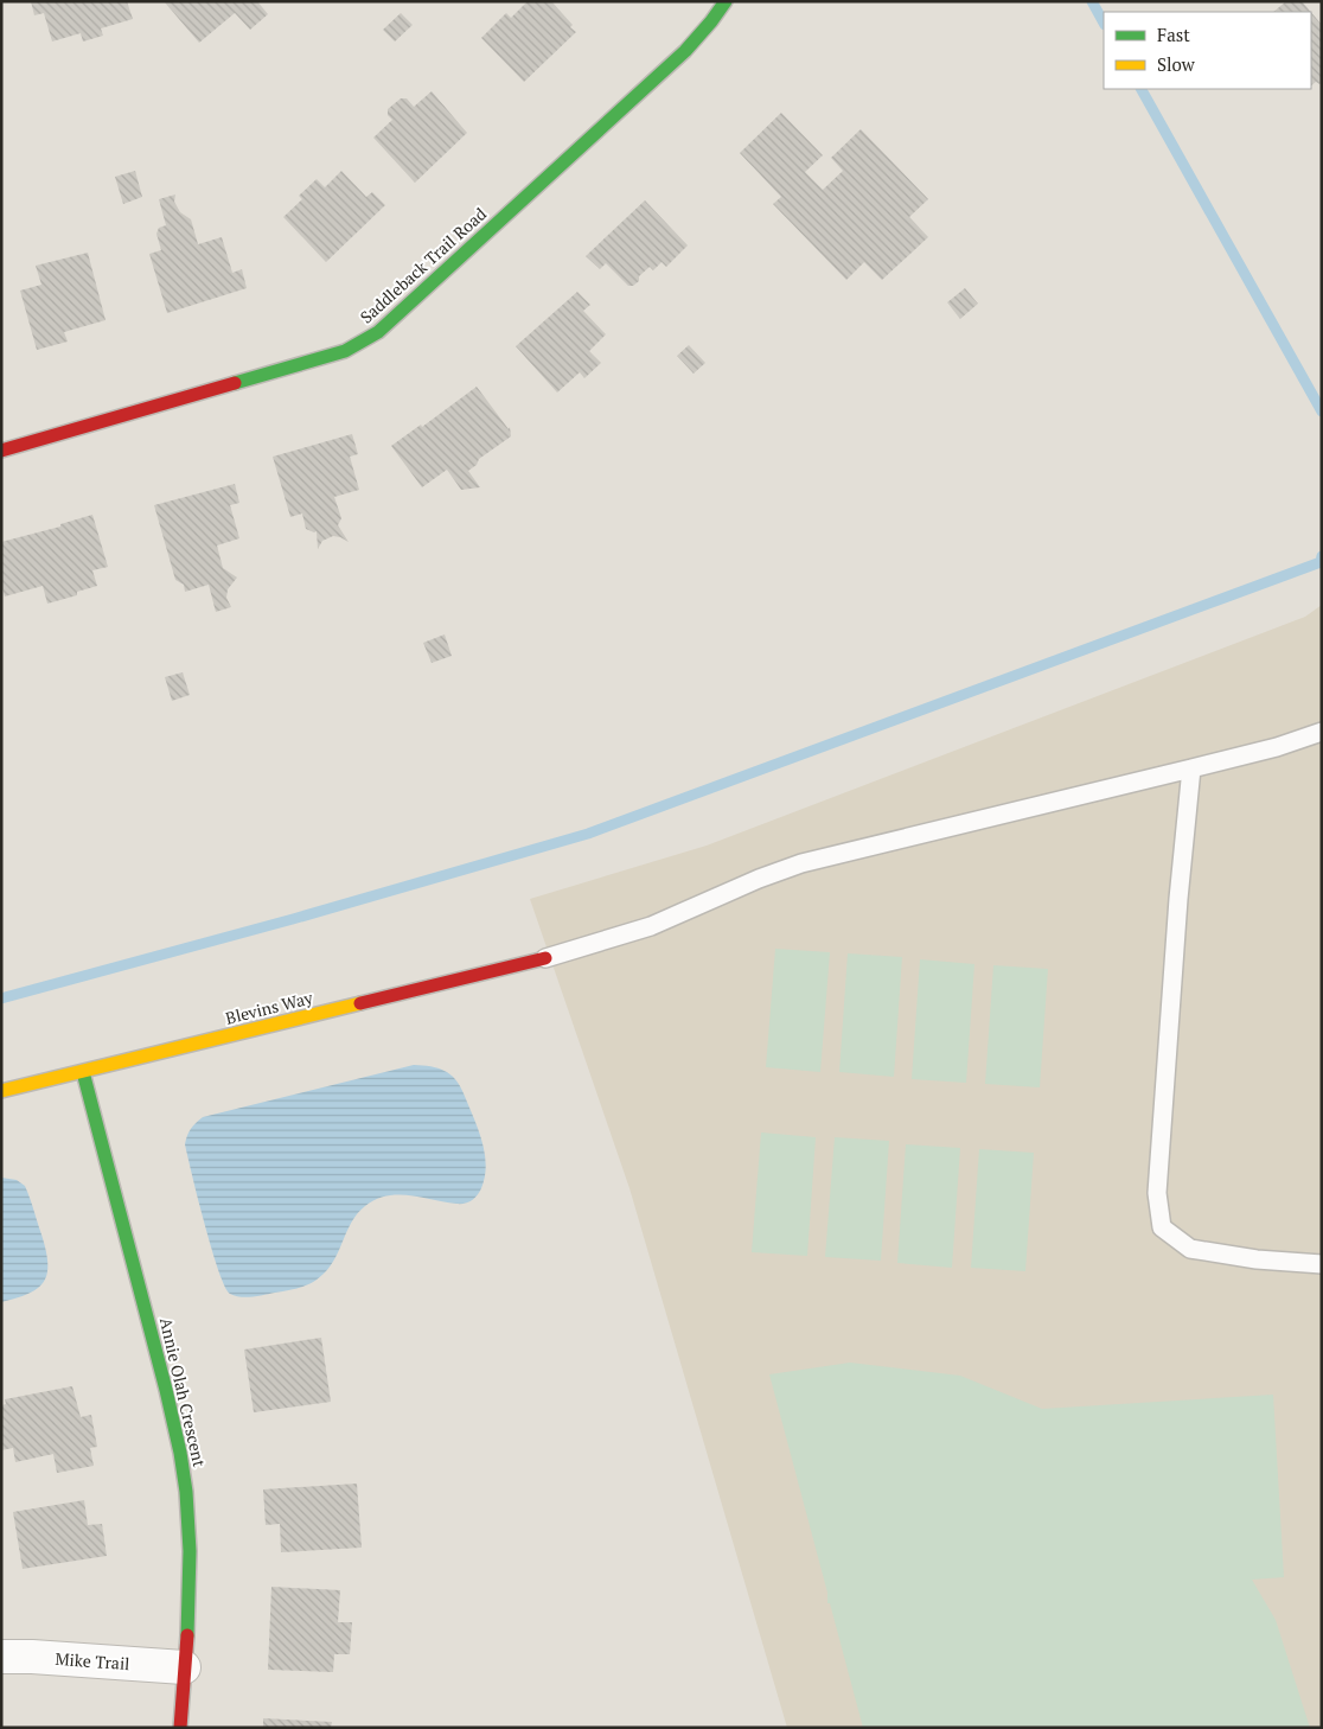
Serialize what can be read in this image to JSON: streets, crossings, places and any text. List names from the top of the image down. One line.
{"streets":{"street":["Saddleback Trail Road","Blevins Way","Annie Olah Crescent","Mike Trail"]},"crossings":[["Blevins Way","Annie Olah Crescent"],["Annie Olah Crescent","Mike Trail"]],"legend":["Fast","Slow"]}
